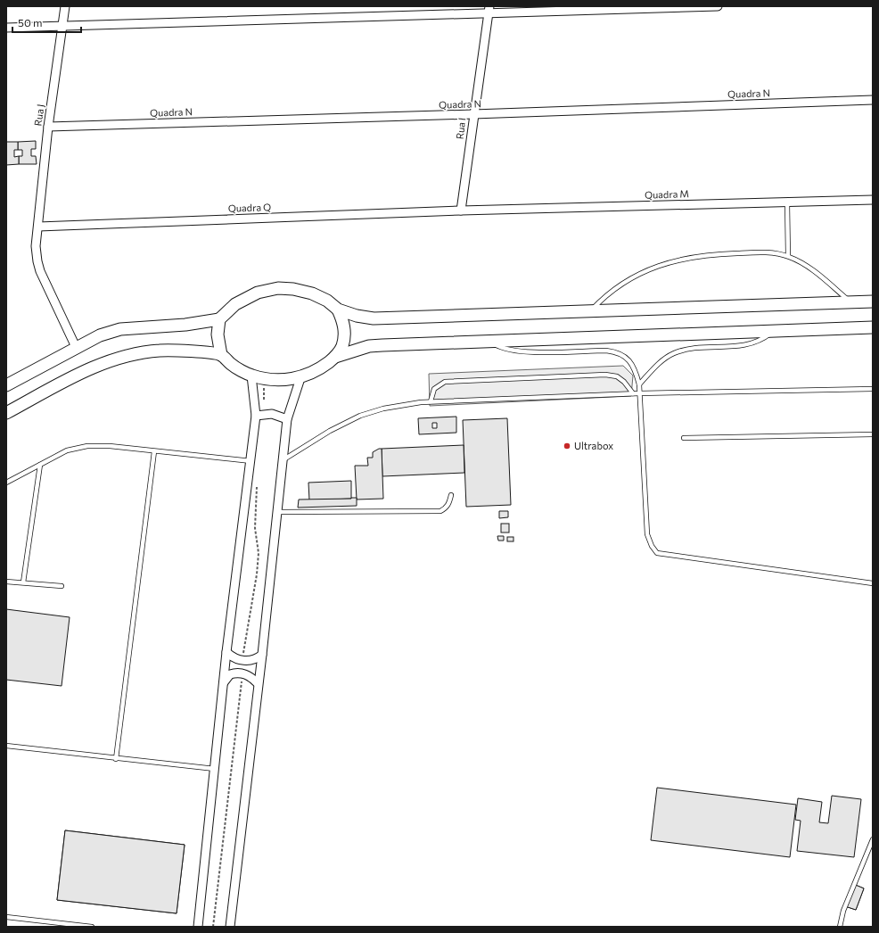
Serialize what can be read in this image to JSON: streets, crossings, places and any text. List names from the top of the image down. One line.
{"streets":{"street":["Quadra N","Rua J","Rua I","Quadra M","Quadra Q"]},"crossings":[["Quadra N","Rua J"],["Quadra N","Rua I"],["Rua J","Quadra Q"],["Rua I","Quadra M"],["Rua I","Quadra Q"],["Quadra M","Quadra Q"]],"places":["Ultrabox"],"scale_bar":"50 m"}
